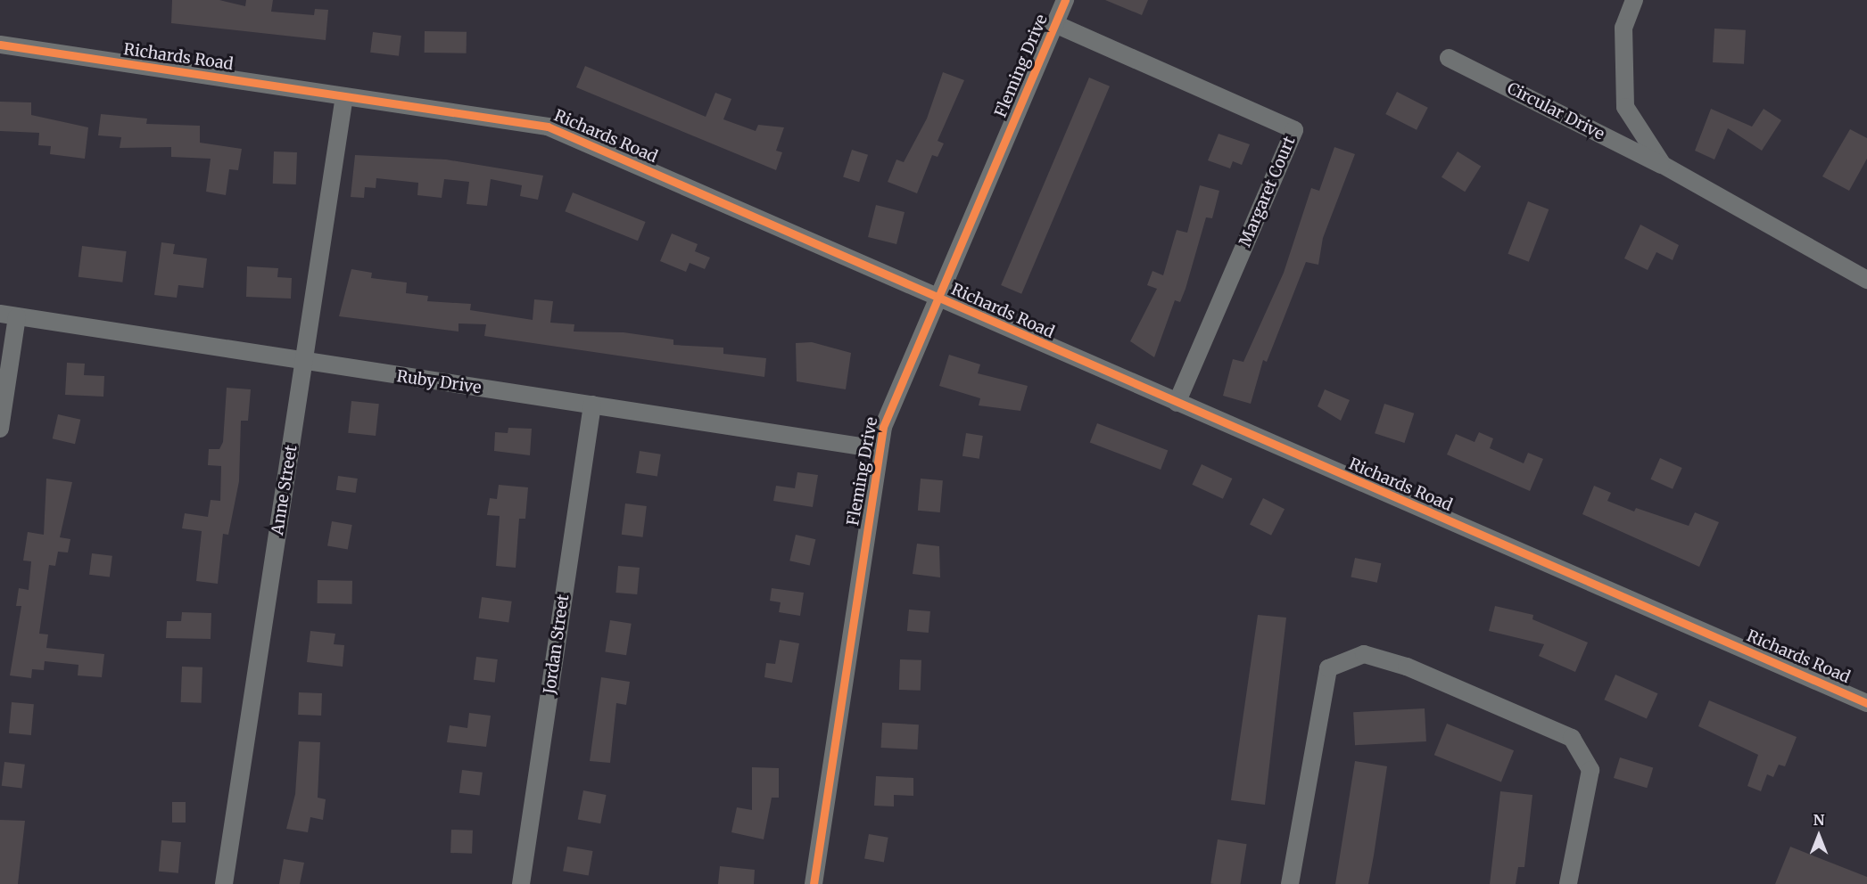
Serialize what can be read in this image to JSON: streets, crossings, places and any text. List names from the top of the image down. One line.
{"streets":{"street":["Richards Road","Fleming Drive","Circular Drive","Margaret Court","Ruby Drive","Anne Street","Jordan Street"]},"crossings":[["Richards Road","Fleming Drive"],["Richards Road","Margaret Court"],["Richards Road","Anne Street"],["Fleming Drive","Margaret Court"],["Fleming Drive","Ruby Drive"],["Ruby Drive","Anne Street"],["Ruby Drive","Jordan Street"]],"north":"top"}
